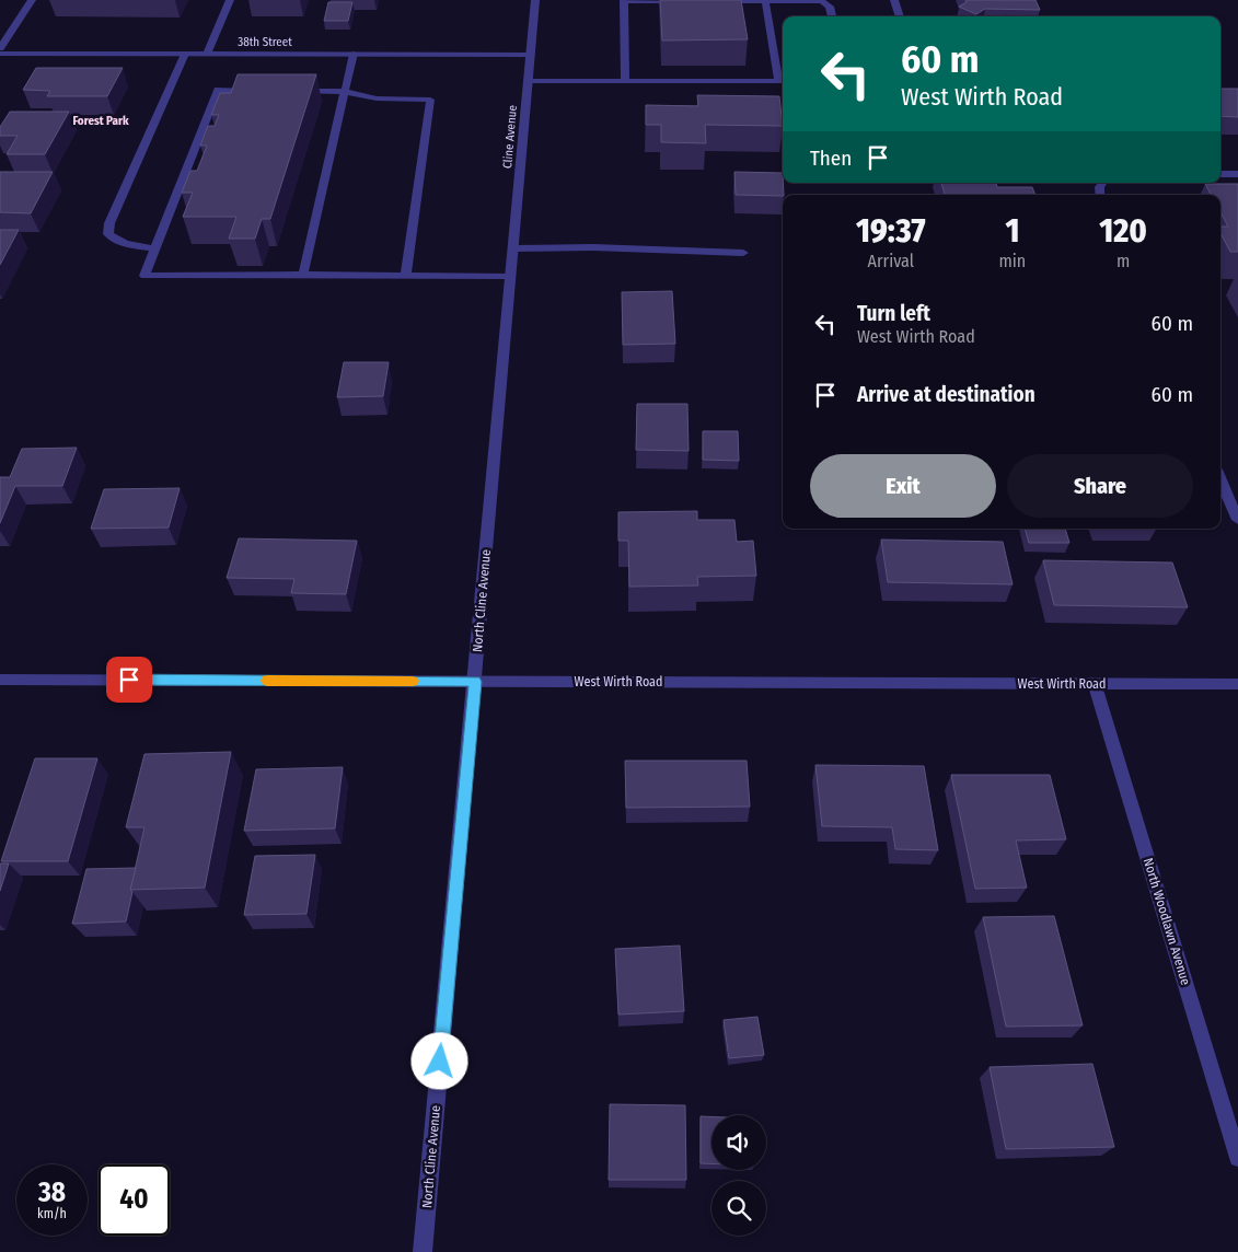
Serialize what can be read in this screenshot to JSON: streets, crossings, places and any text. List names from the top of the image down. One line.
{"streets":{"street":["38th Street","Cline Avenue","North Cline Avenue","West Wirth Road","North Woodlawn Avenue"]},"crossings":[["38th Street","Cline Avenue"],["Cline Avenue","North Cline Avenue"],["North Cline Avenue","West Wirth Road"],["West Wirth Road","North Woodlawn Avenue"]],"districts":["Forest Park"],"page":{"turn":["60 m","West Wirth Road"],"then":"Then","eta":["19:37","Arrival","1","min","120","m"],"list":[{"name":"Turn left","note":"West Wirth Road","value":"60 m"},{"name":"Arrive at destination","value":"60 m"}],"buttons":["Exit","Share"],"speed":"38 km/h","limit":"40"}}
